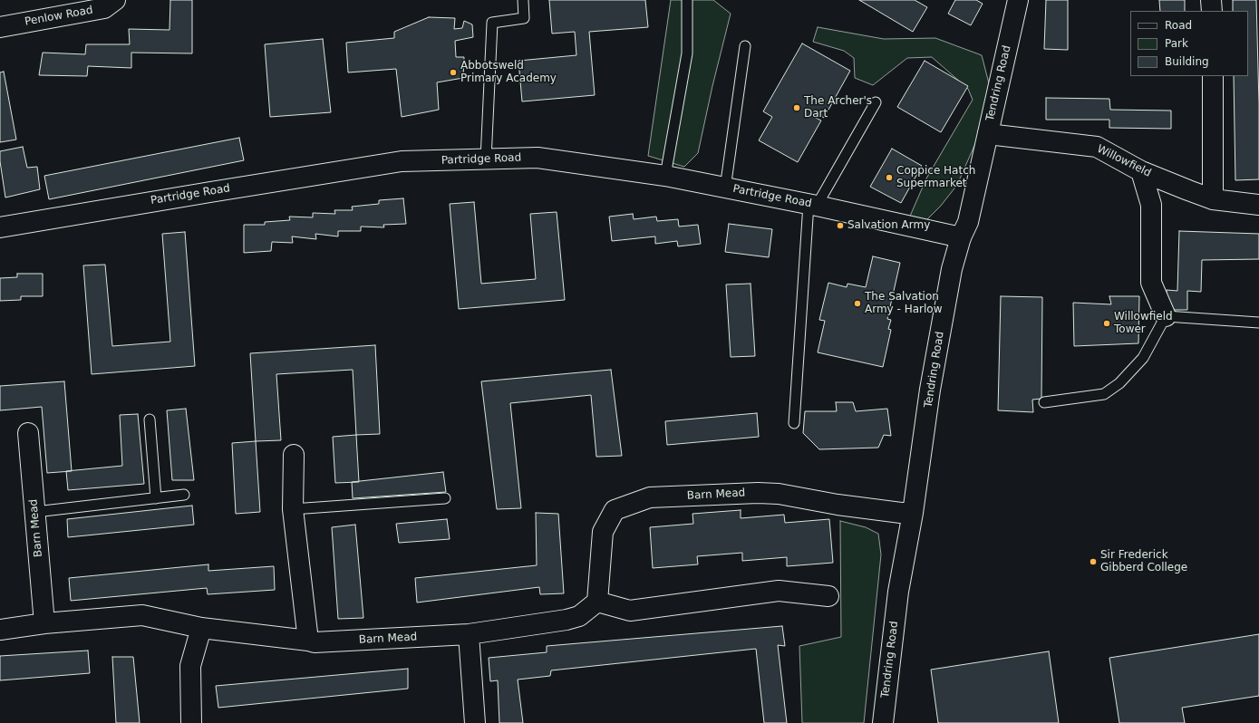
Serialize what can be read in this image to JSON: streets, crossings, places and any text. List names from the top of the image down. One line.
{"streets":{"street":["Penlow Road","Tendring Road","Partridge Road","Willowfield","Barn Mead"]},"crossings":[["Tendring Road","Partridge Road"],["Tendring Road","Willowfield"],["Tendring Road","Barn Mead"]],"places":["Abbotsweld Primary Academy","The Archer's Dart","Coppice Hatch Supermarket","Salvation Army","The Salvation Army - Harlow","Willowfield Tower","Sir Frederick Gibberd College"],"legend":["Road","Park","Building"]}
